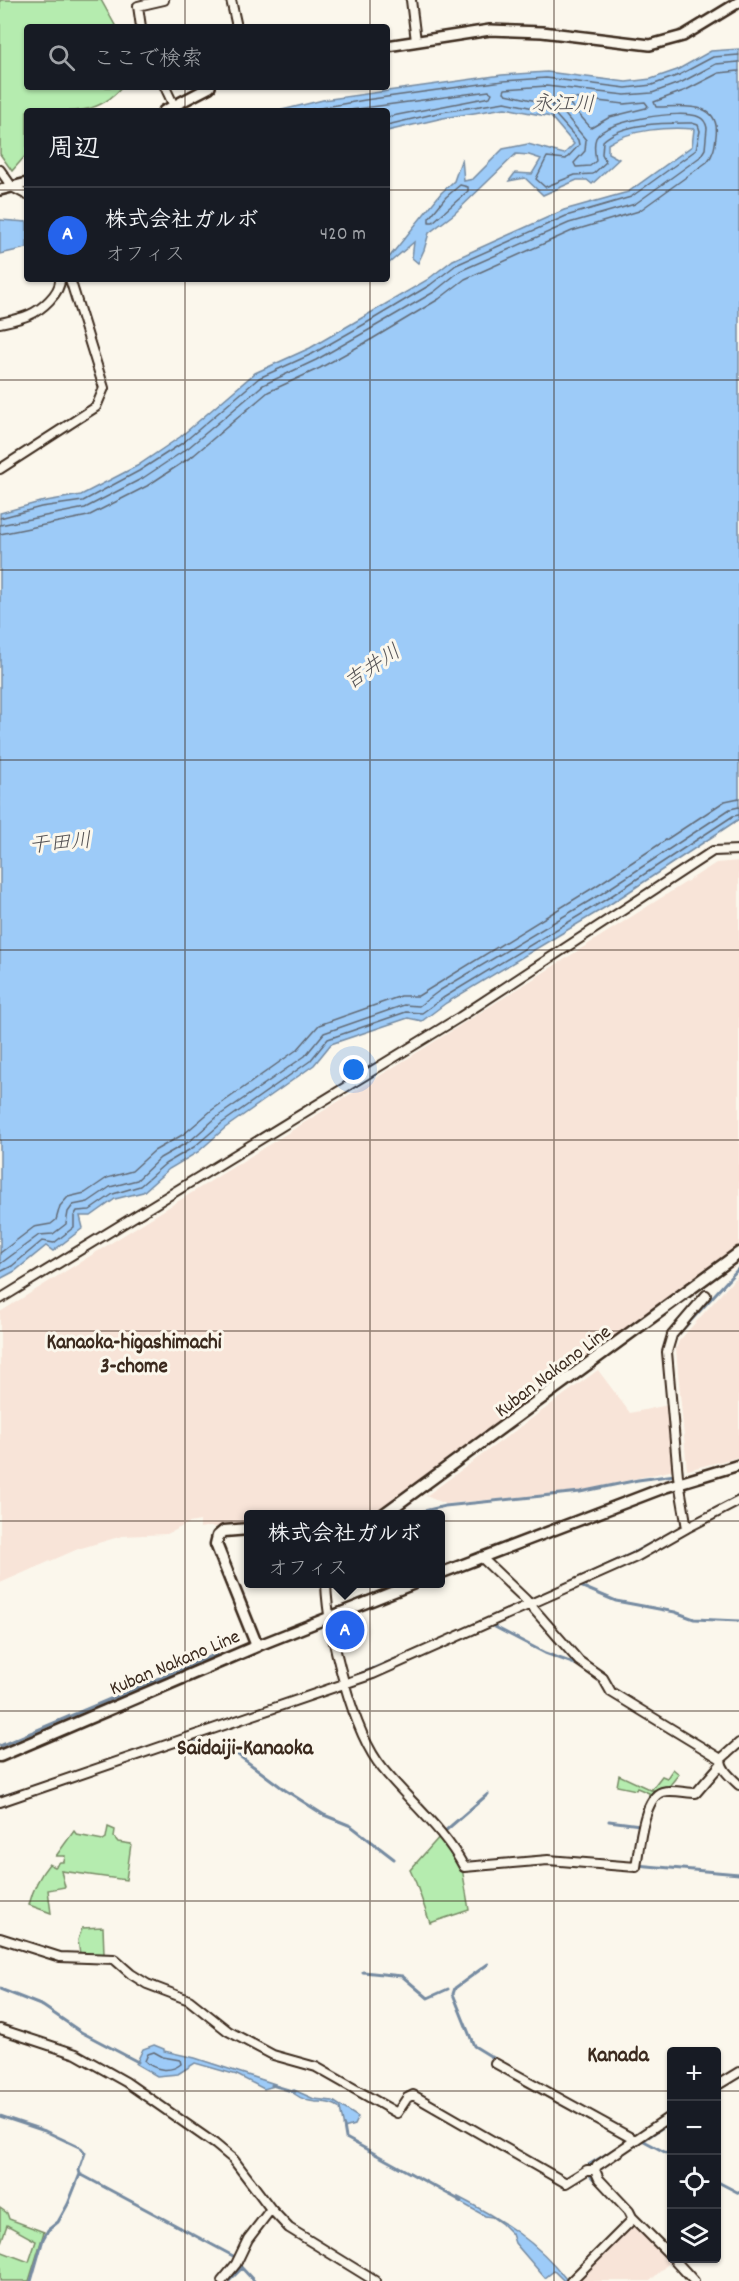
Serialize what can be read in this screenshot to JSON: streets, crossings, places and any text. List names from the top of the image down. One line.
{"streets":{"main road":["Kuban Nakano Line"]},"districts":["Kanaoka-higashimachi 3-chome","Saidaiji-Kanaoka","Kanada"],"water":["永江川","吉井川","干田川"],"page":{"search":"ここで検索","heading":"周辺","list":[{"mark":"A","name":"株式会社ガルボ","note":"オフィス","value":"420 m"}],"popup":["株式会社ガルボ","オフィス"],"pins":"A","map_buttons":["+","−"]}}
